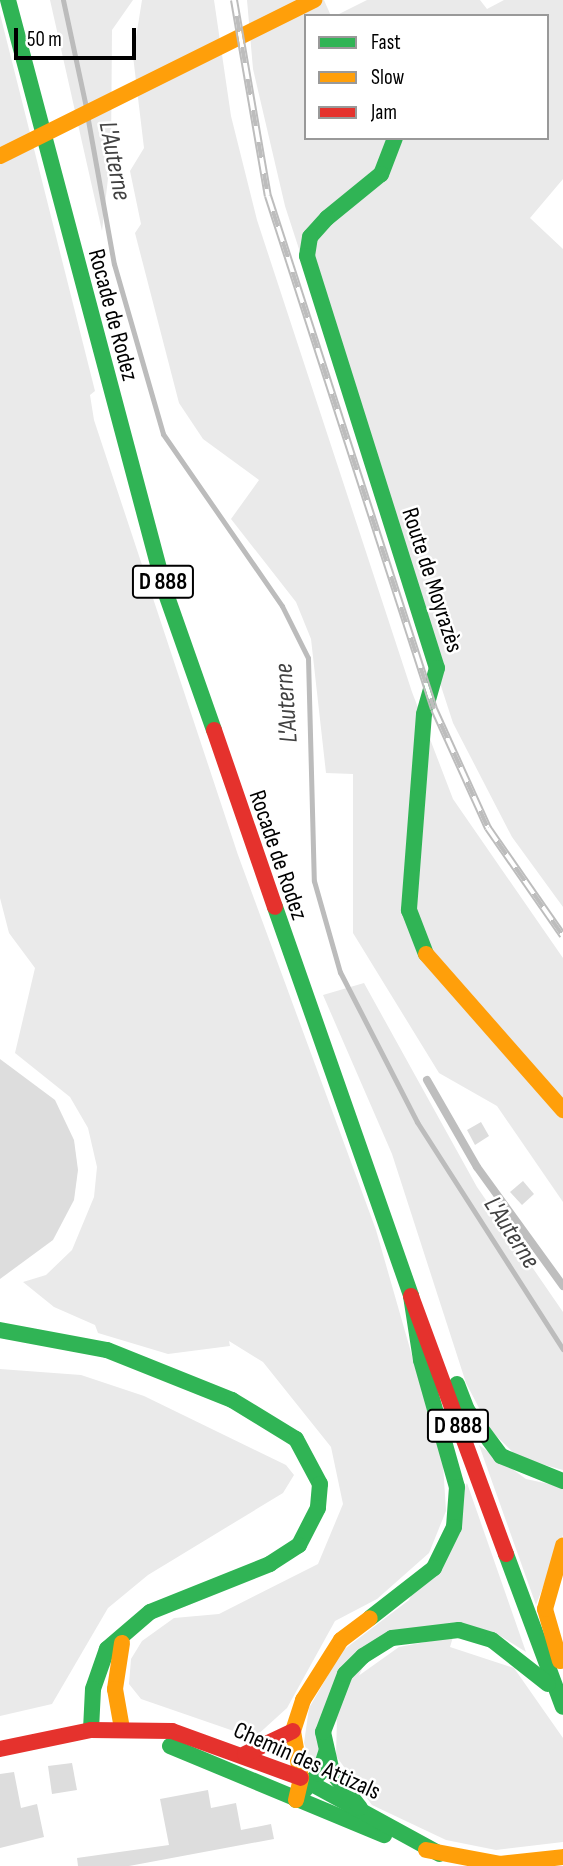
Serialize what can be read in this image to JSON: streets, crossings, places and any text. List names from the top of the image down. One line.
{"streets":{"main road":["Rocade de Rodez","Route de Moyrazès","D 888","Chemin des Attizals"]},"water":["L'Auterne"],"legend":["Fast","Slow","Jam"],"scale_bar":"50 m"}
